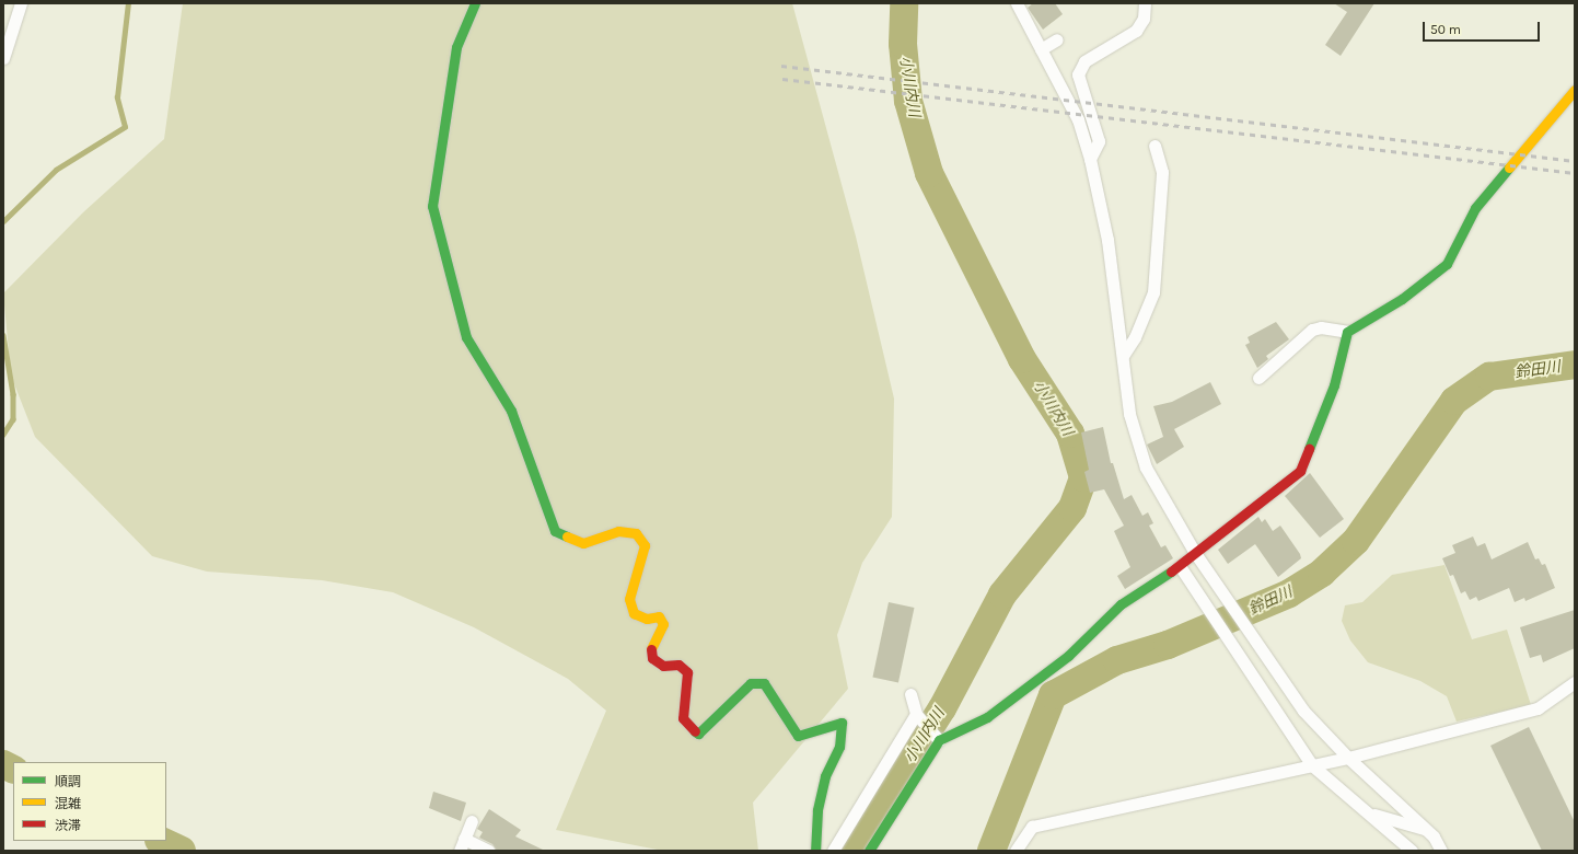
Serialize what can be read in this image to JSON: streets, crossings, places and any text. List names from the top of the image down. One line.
{"water":["小川内川","鈴田川"],"legend":["順調","混雑","渋滞"],"scale_bar":"50 m"}
